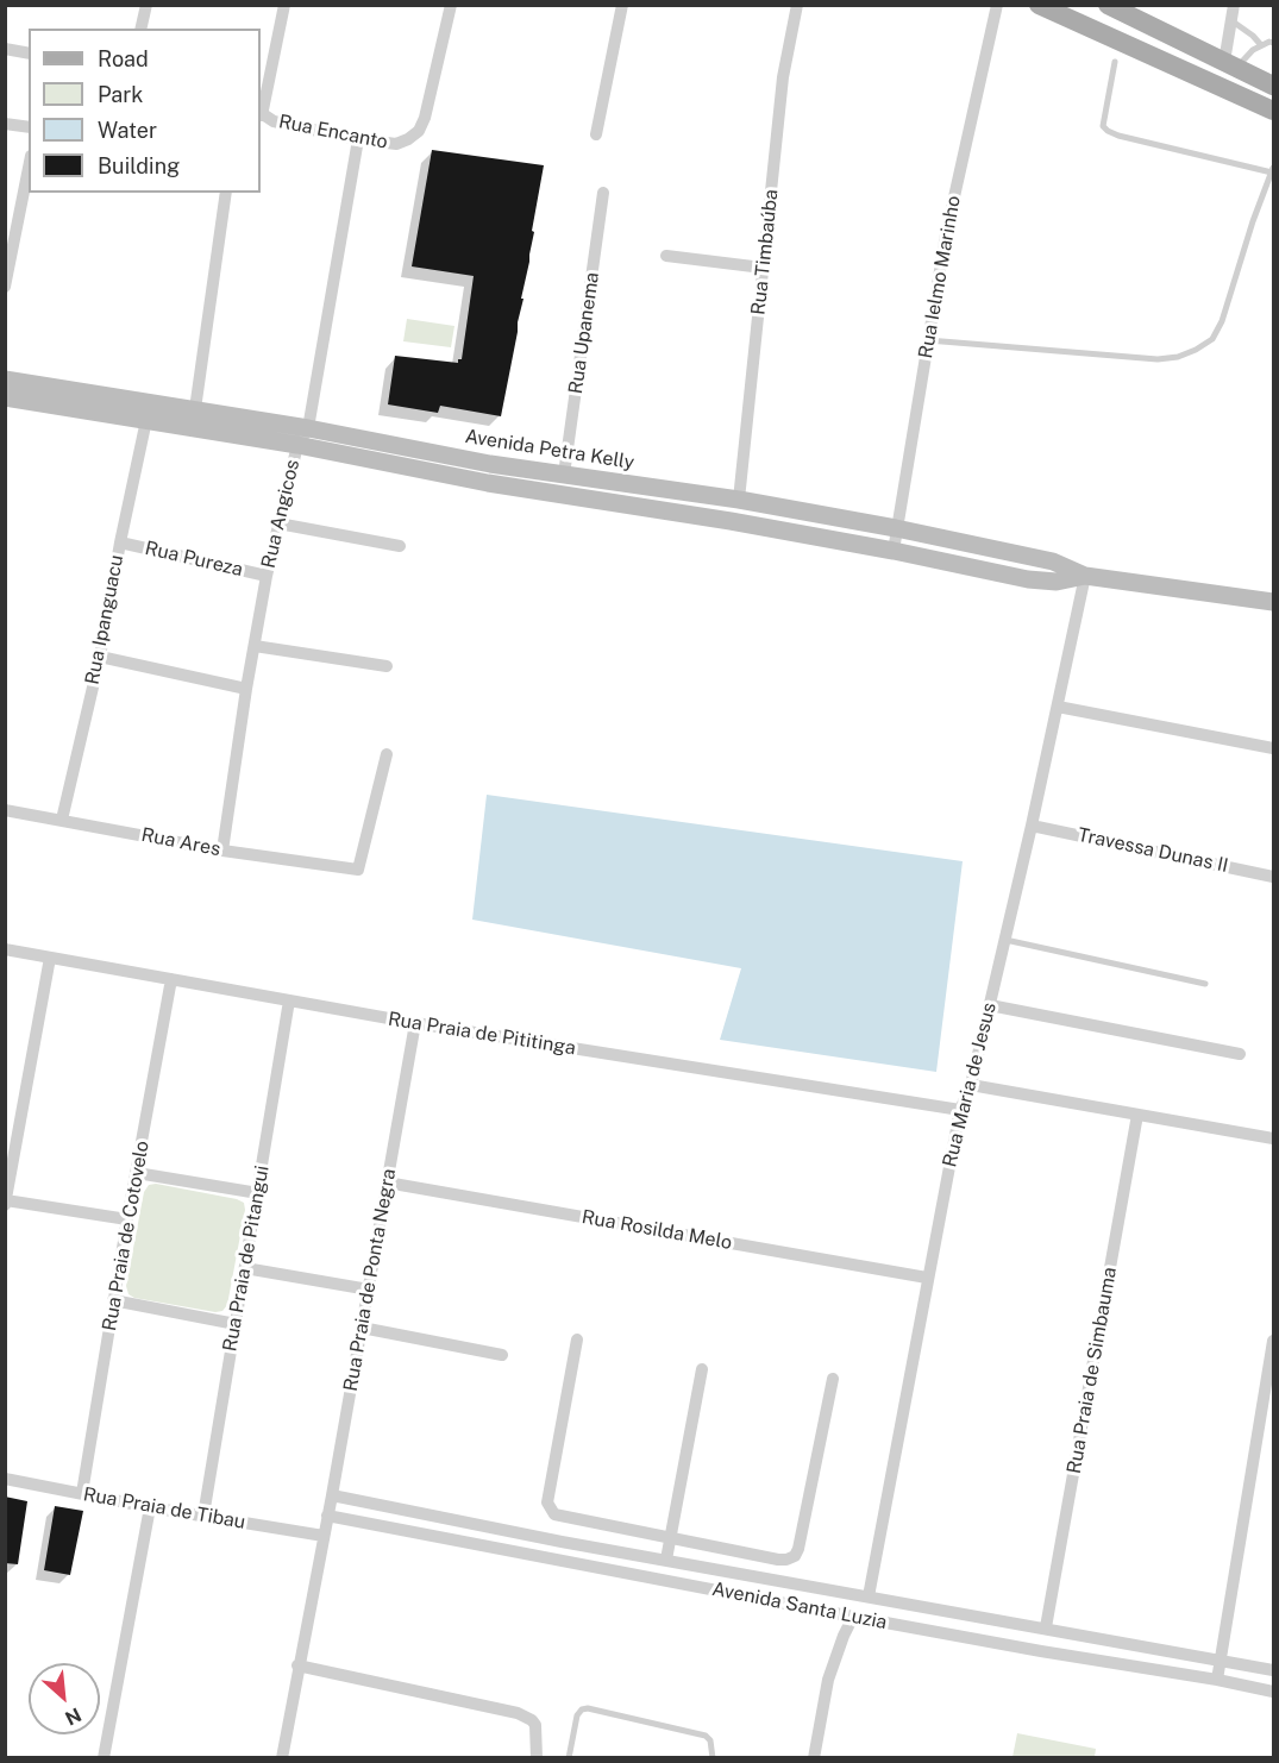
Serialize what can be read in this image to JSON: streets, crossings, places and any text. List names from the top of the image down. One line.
{"streets":{"street":["Rua Encanto","Rua Timbaúba","Rua Ielmo Marinho","Rua Upanema","Avenida Petra Kelly","Rua Angicos","Rua Pureza","Rua Ipanguacu","Rua Ares","Travessa Dunas II","Rua Praia de Pititinga","Rua Maria de Jesus","Rua Rosilda Melo","Rua Praia de Cotovelo","Rua Praia de Pitangui","Rua Praia de Ponta Negra","Rua Praia de Simbauma","Rua Praia de Tibau","Avenida Santa Luzia"]},"crossings":[["Rua Encanto","Rua Angicos"],["Rua Timbaúba","Avenida Petra Kelly"],["Rua Ielmo Marinho","Avenida Petra Kelly"],["Rua Upanema","Avenida Petra Kelly"],["Avenida Petra Kelly","Rua Angicos"],["Avenida Petra Kelly","Rua Ipanguacu"],["Avenida Petra Kelly","Rua Maria de Jesus"],["Rua Angicos","Rua Pureza"],["Rua Angicos","Rua Ares"],["Rua Pureza","Rua Ipanguacu"],["Rua Ipanguacu","Rua Ares"],["Travessa Dunas II","Rua Maria de Jesus"],["Rua Praia de Pititinga","Rua Maria de Jesus"],["Rua Praia de Pititinga","Rua Praia de Cotovelo"],["Rua Praia de Pititinga","Rua Praia de Pitangui"],["Rua Praia de Pititinga","Rua Praia de Ponta Negra"],["Rua Maria de Jesus","Rua Rosilda Melo"],["Rua Maria de Jesus","Avenida Santa Luzia"],["Rua Rosilda Melo","Rua Praia de Ponta Negra"],["Rua Praia de Cotovelo","Rua Praia de Tibau"],["Rua Praia de Pitangui","Rua Praia de Tibau"],["Rua Praia de Ponta Negra","Rua Praia de Tibau"],["Rua Praia de Ponta Negra","Avenida Santa Luzia"],["Rua Praia de Simbauma","Avenida Santa Luzia"]],"legend":["Road","Park","Water","Building"],"north":"bottom right"}
